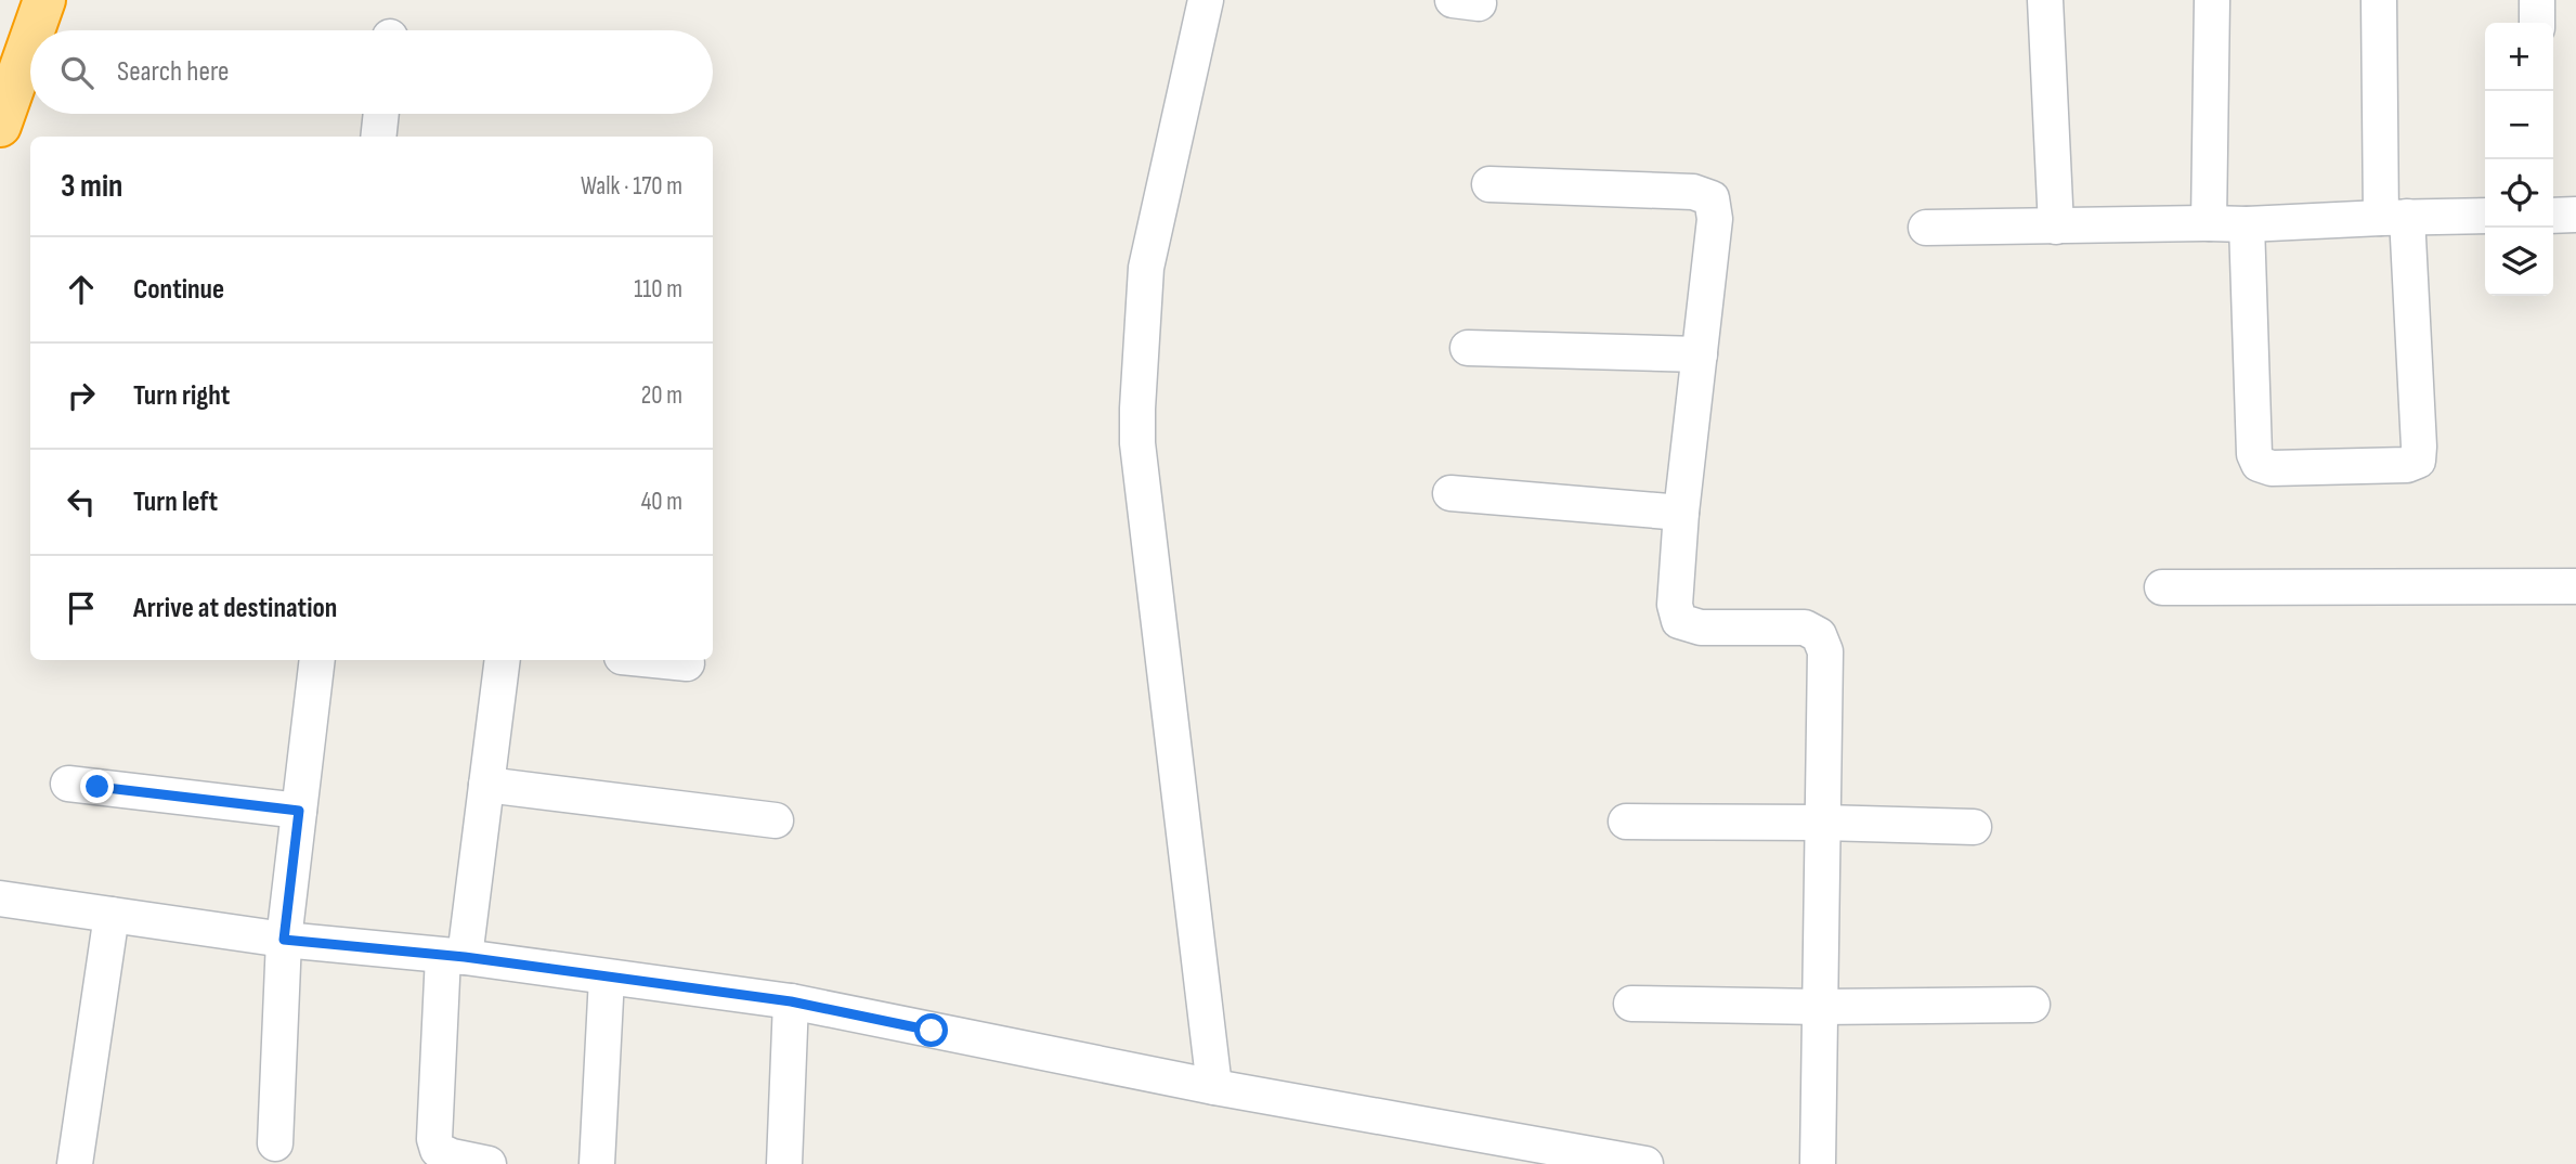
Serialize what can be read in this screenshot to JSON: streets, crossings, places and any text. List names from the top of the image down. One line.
{"page":{"map_buttons":["+","−"],"search":"Search here","heading":["3 min","Walk · 170 m"],"list":[["Continue","110 m"],["Turn right","20 m"],["Turn left","40 m"],"Arrive at destination"]}}
